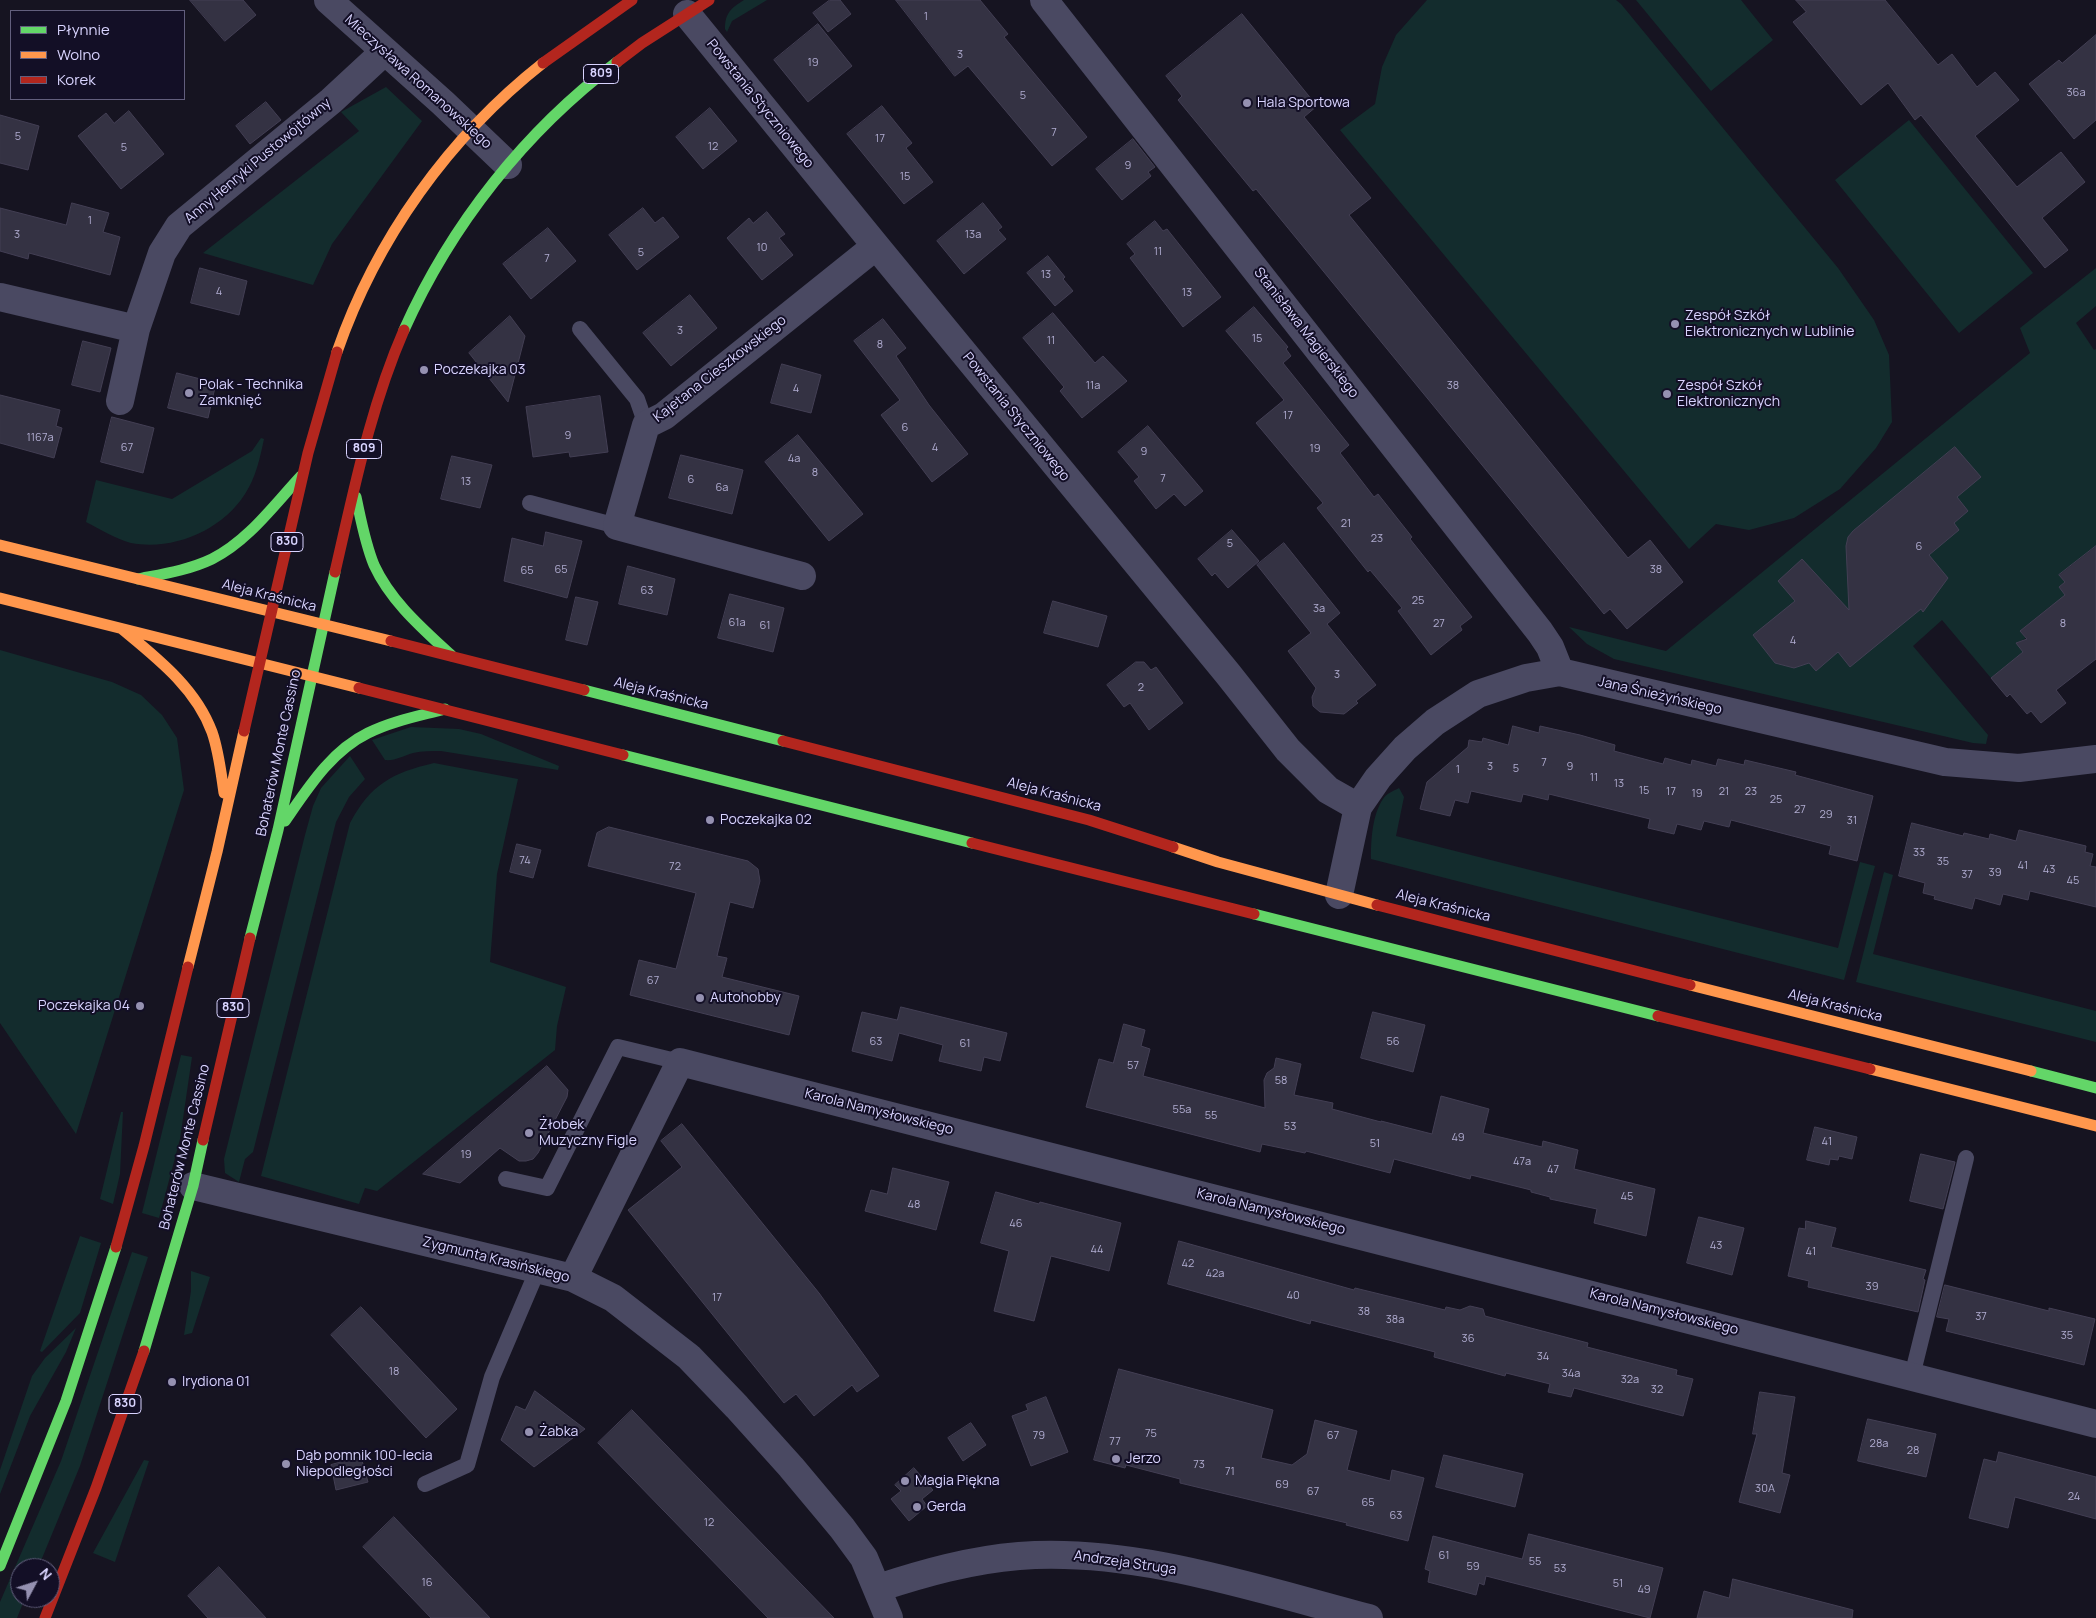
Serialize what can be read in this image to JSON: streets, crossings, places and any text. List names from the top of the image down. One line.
{"streets":{"main road":["809","830","Aleja Kraśnicka","Bohaterów Monte Cassino"],"street":["Mieczysława Romanowskiego","Powstania Styczniowego","Anny Henryki Pustowójtówny","Stanisława Magierskiego","Kajetana Cieszkowskiego","Jana Śnieżyńskiego","Karola Namysłowskiego","Zygmunta Krasińskiego","Andrzeja Struga"]},"crossings":[["Mieczysława Romanowskiego","Anny Henryki Pustowójtówny"],["Mieczysława Romanowskiego","Bohaterów Monte Cassino"],["Powstania Styczniowego","Kajetana Cieszkowskiego"],["Powstania Styczniowego","Jana Śnieżyńskiego"],["Powstania Styczniowego","Bohaterów Monte Cassino"],["Stanisława Magierskiego","Jana Śnieżyńskiego"],["830","Aleja Kraśnicka"],["Aleja Kraśnicka","Jana Śnieżyńskiego"],["Aleja Kraśnicka","Bohaterów Monte Cassino"],["Bohaterów Monte Cassino","Zygmunta Krasińskiego"],["Zygmunta Krasińskiego","Andrzeja Struga"]],"places":["Hala Sportowa","Zespół Szkół Elektronicznych w Lublinie","Poczekajka 03","Polak - Technika Zamknięć","Zespół Szkół Elektronicznych","Poczekajka 02","Autohobby","Poczekajka 04","Żłobek Muzyczny Figle","Irydiona 01","Żabka","Jerzo","Dąb pomnik 100-lecia Niepodległości","Magia Piękna","Gerda"],"house_numbers":["1","3","19","36a","5","7","5","17","12","5","9","15","1","3","13a","10","11","5","7","13","4","13","3","15","11","8","11a","38","4","17","6","9","1167a","67","4","19","9","4a","8","7","6","13","6a","21","23","5","6","65","38","65","63","25","3a","61a","27","8","61","4","3","2","7","3","9","5","1","11","13","15","17","21","23","19","25","27","29","31","33","74","35","41","72","43","39","37","45","67","63","56","61","57","58","55a","55","53","49","41","51","19","47a","47","45","48","46","43","44","41","42","42a","39","40","17","38","37","38a","35","36","34","18","34a","32a","32","75","79","67","77","28a","28","73","71","69","30A","67","24","65","63","12","61","55","59","53","16","51","49"],"legend":["Płynnie","Wolno","Korek"],"north":"top right"}
